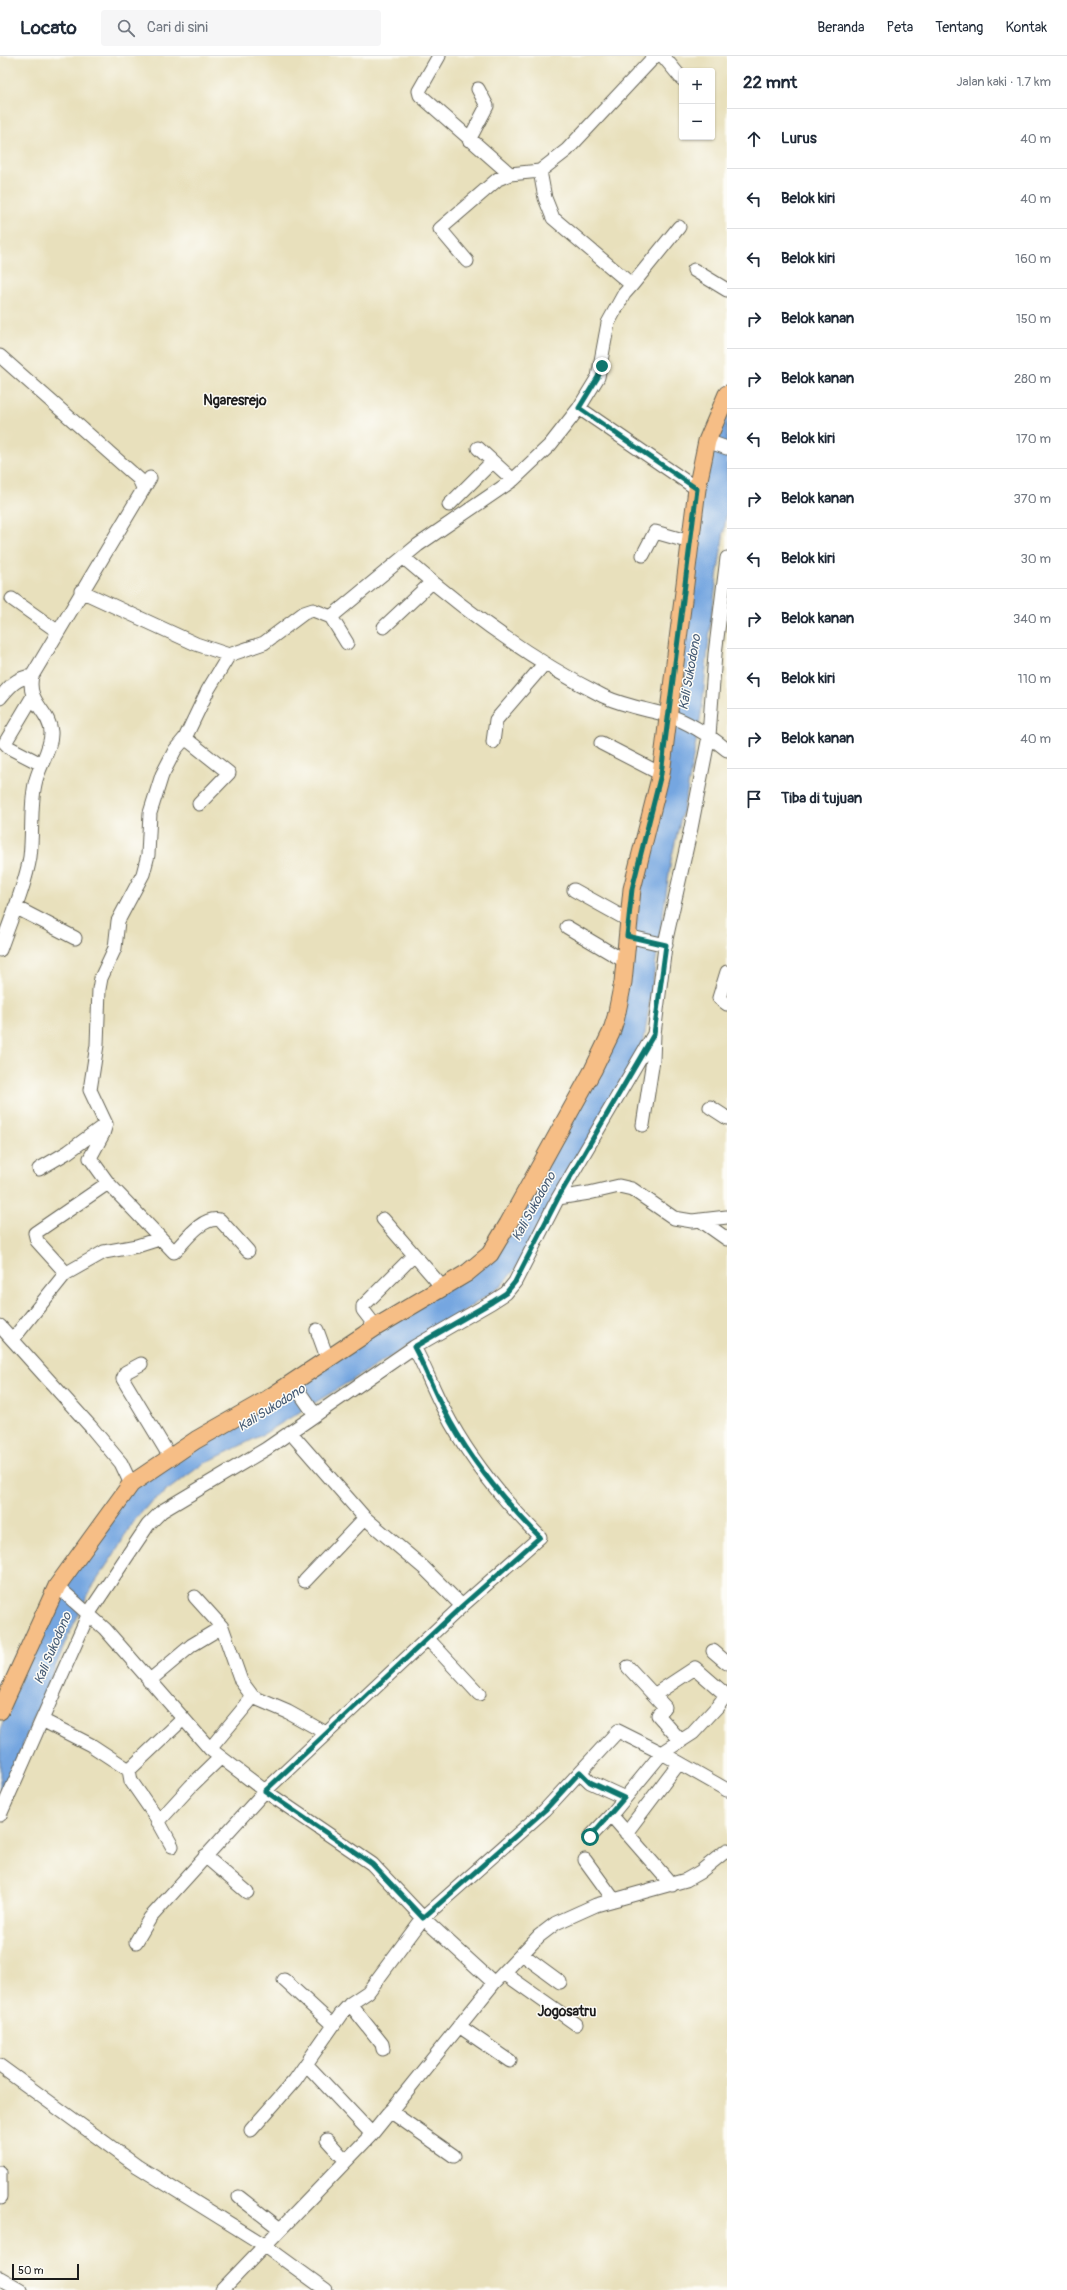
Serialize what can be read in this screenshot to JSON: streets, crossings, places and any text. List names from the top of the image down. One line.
{"districts":["Ngaresrejo","Jogosatru"],"water":["Kali Sukodono"],"scale_bar":"50 m","page":{"header":"Locato","search":"Cari di sini","nav":["Beranda","Peta","Tentang","Kontak"],"heading":["22 mnt","Jalan kaki · 1.7 km"],"map_buttons":["+","−"],"list":[["Lurus","40 m"],["Belok kiri","40 m"],["Belok kiri","160 m"],["Belok kanan","150 m"],["Belok kanan","280 m"],["Belok kiri","170 m"],["Belok kanan","370 m"],["Belok kiri","30 m"],["Belok kanan","340 m"],["Belok kiri","110 m"],["Belok kanan","40 m"],"Tiba di tujuan"],"scale":"50 m"}}
